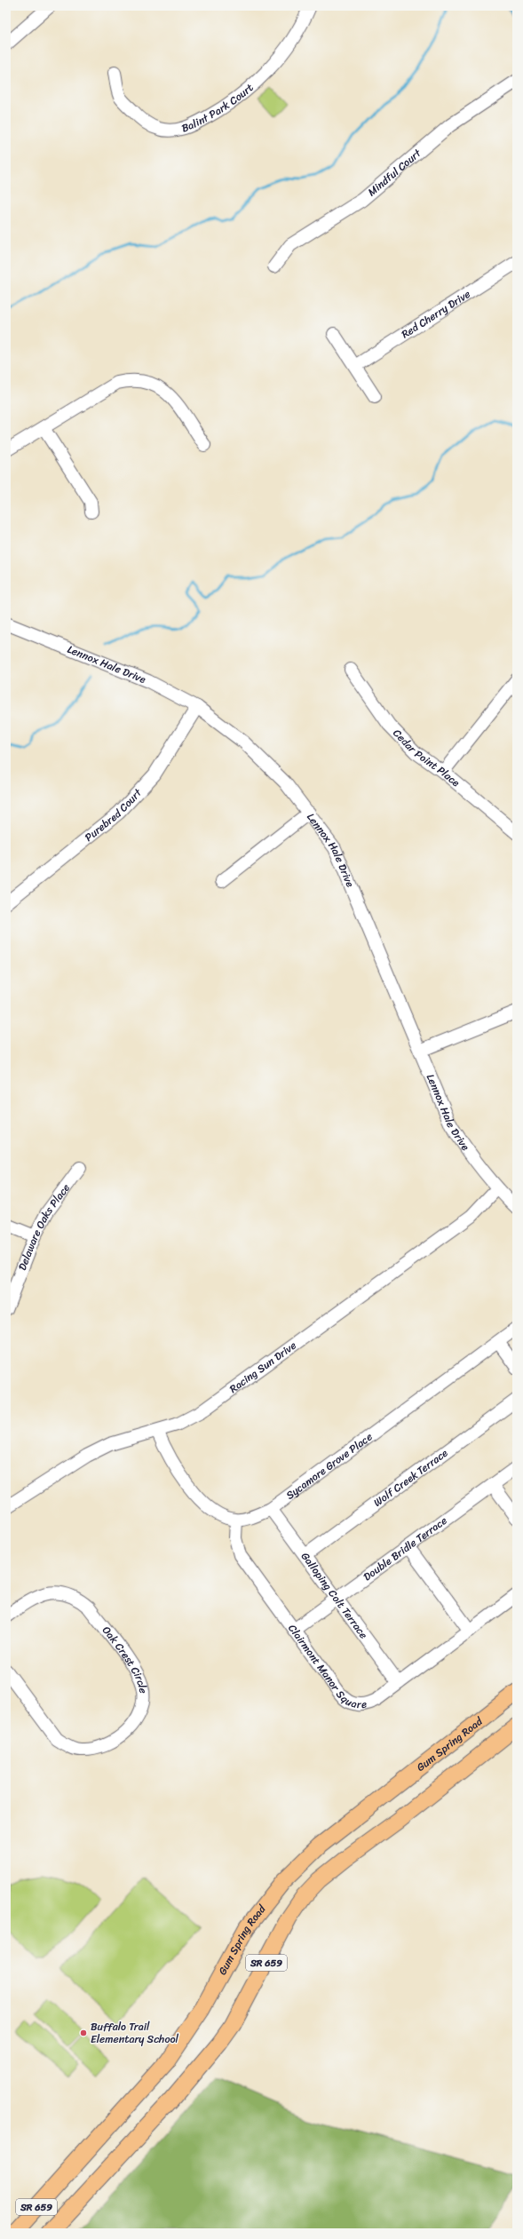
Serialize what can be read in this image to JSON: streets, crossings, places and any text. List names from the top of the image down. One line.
{"streets":{"main road":["Gum Spring Road","SR 659"],"street":["Balint Park Court","Mindful Court","Red Cherry Drive","Lennox Hale Drive","Cedar Point Place","Purebred Court","Delaware Oaks Place","Racing Sun Drive","Sycamore Grove Place","Wolf Creek Terrace","Double Bridle Terrace","Galloping Colt Terrace","Oak Crest Circle","Clairmont Manor Square"]},"crossings":[["Lennox Hale Drive","Purebred Court"],["Lennox Hale Drive","Racing Sun Drive"],["Sycamore Grove Place","Galloping Colt Terrace"],["Sycamore Grove Place","Clairmont Manor Square"],["Wolf Creek Terrace","Galloping Colt Terrace"],["Double Bridle Terrace","Galloping Colt Terrace"],["Double Bridle Terrace","Clairmont Manor Square"],["Galloping Colt Terrace","Clairmont Manor Square"]],"places":["Buffalo Trail Elementary School"]}
